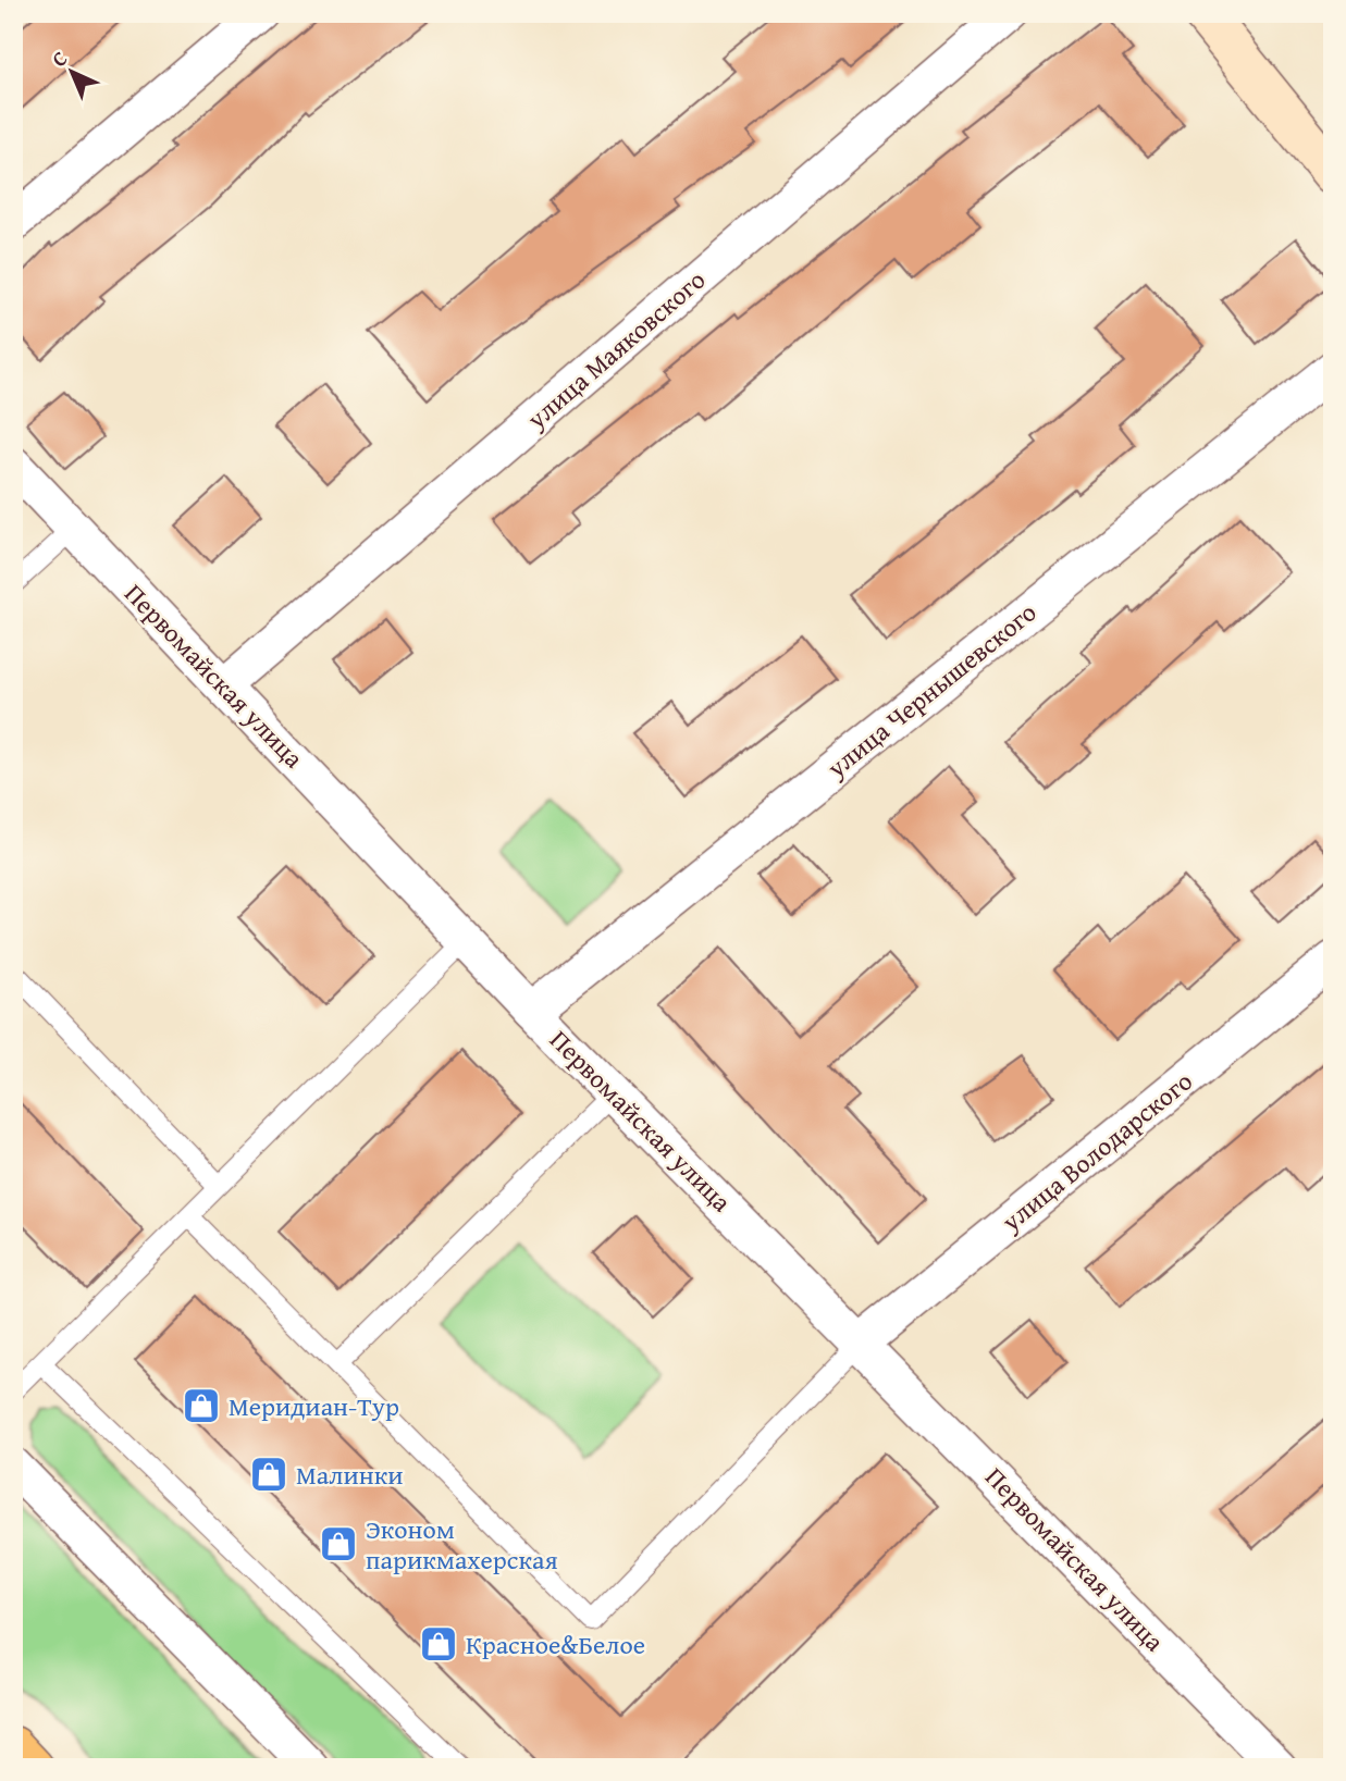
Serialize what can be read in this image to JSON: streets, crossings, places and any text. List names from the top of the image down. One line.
{"streets":{"street":["улица Маяковского","Первомайская улица","улица Чернышевского","улица Володарского"]},"crossings":[["улица Маяковского","Первомайская улица"],["Первомайская улица","улица Чернышевского"],["Первомайская улица","улица Володарского"]],"places":{"shop":["Меридиан-Тур","Малинки","Эконом парикмахерская","Красное&Белое"]},"north":"top left"}
